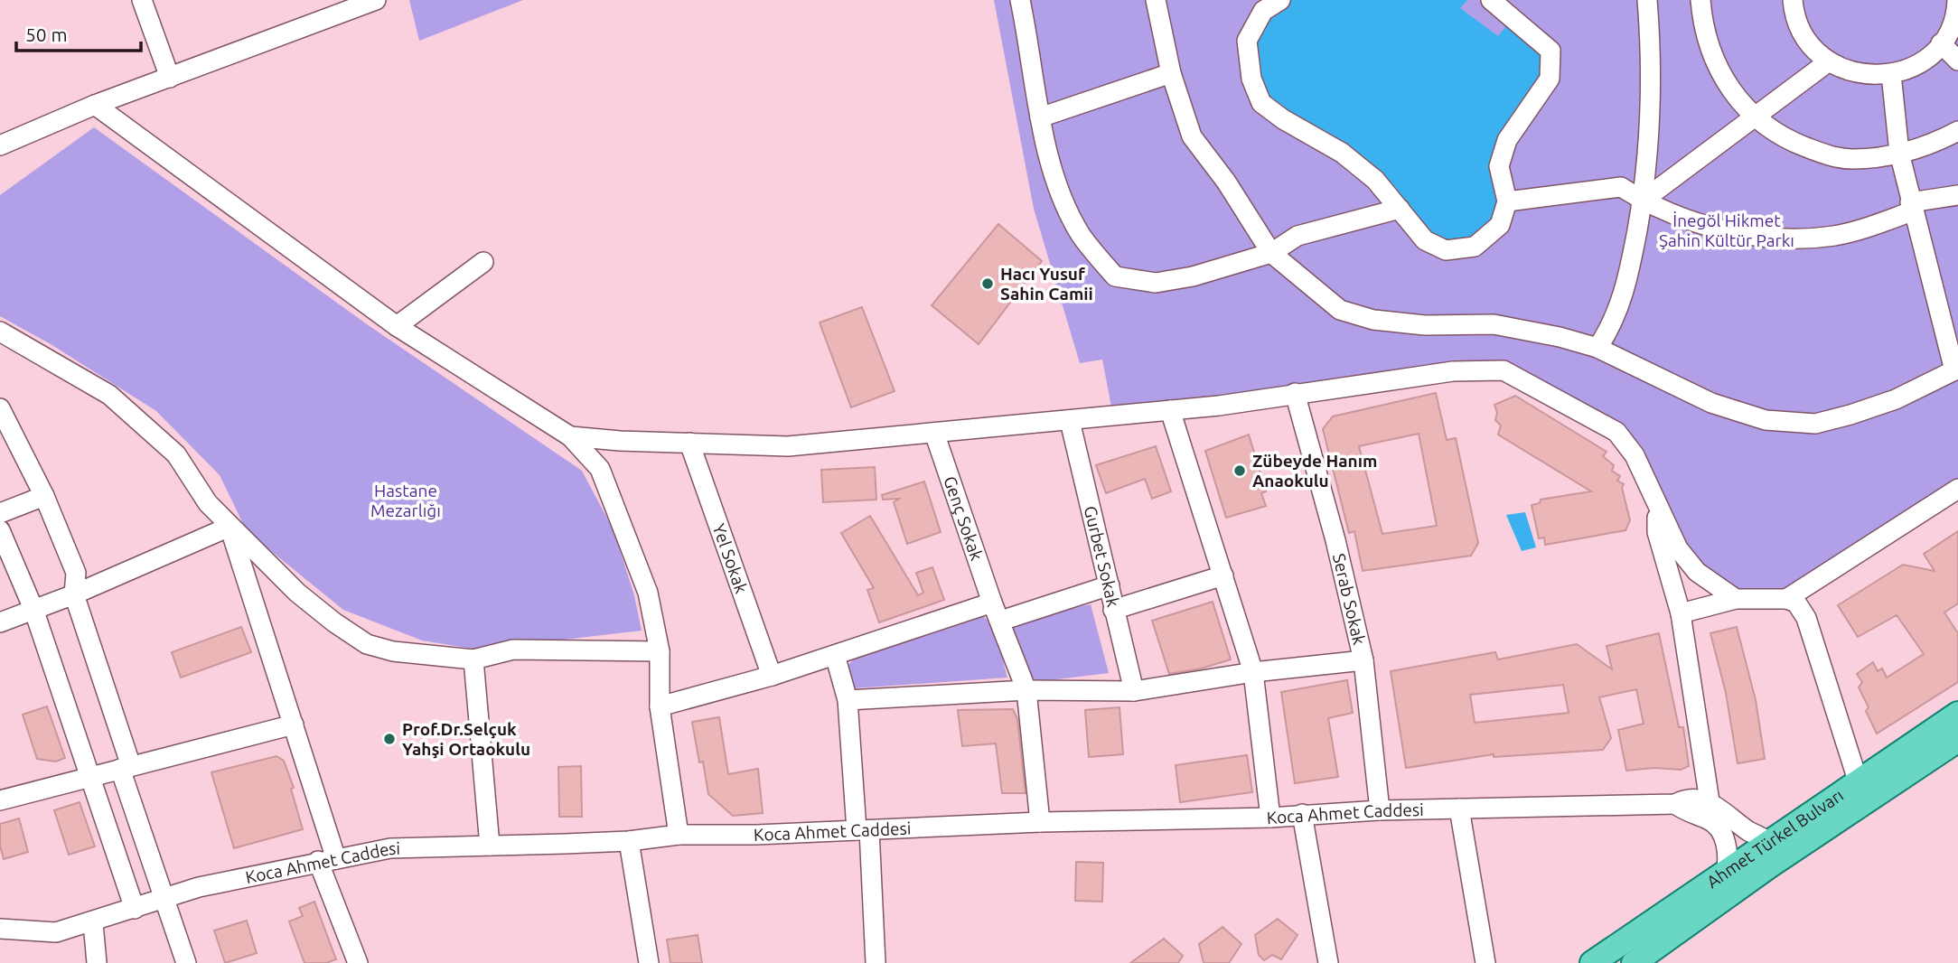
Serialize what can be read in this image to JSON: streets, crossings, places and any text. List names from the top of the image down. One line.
{"streets":{"main road":["Ahmet Türkel Bulvarı"],"street":["Genç Sokak","Gurbet Sokak","Yel Sokak","Serab Sokak","Koca Ahmet Caddesi"]},"crossings":[["Genç Sokak","Koca Ahmet Caddesi"],["Serab Sokak","Koca Ahmet Caddesi"]],"parks":["İnegöl Hikmet Şahin Kültür Parkı","Hastane Mezarlığı"],"places":["Hacı Yusuf Sahin Camii","Zübeyde Hanım Anaokulu","Prof.Dr.Selçuk Yahşi Ortaokulu"],"scale_bar":"50 m"}
